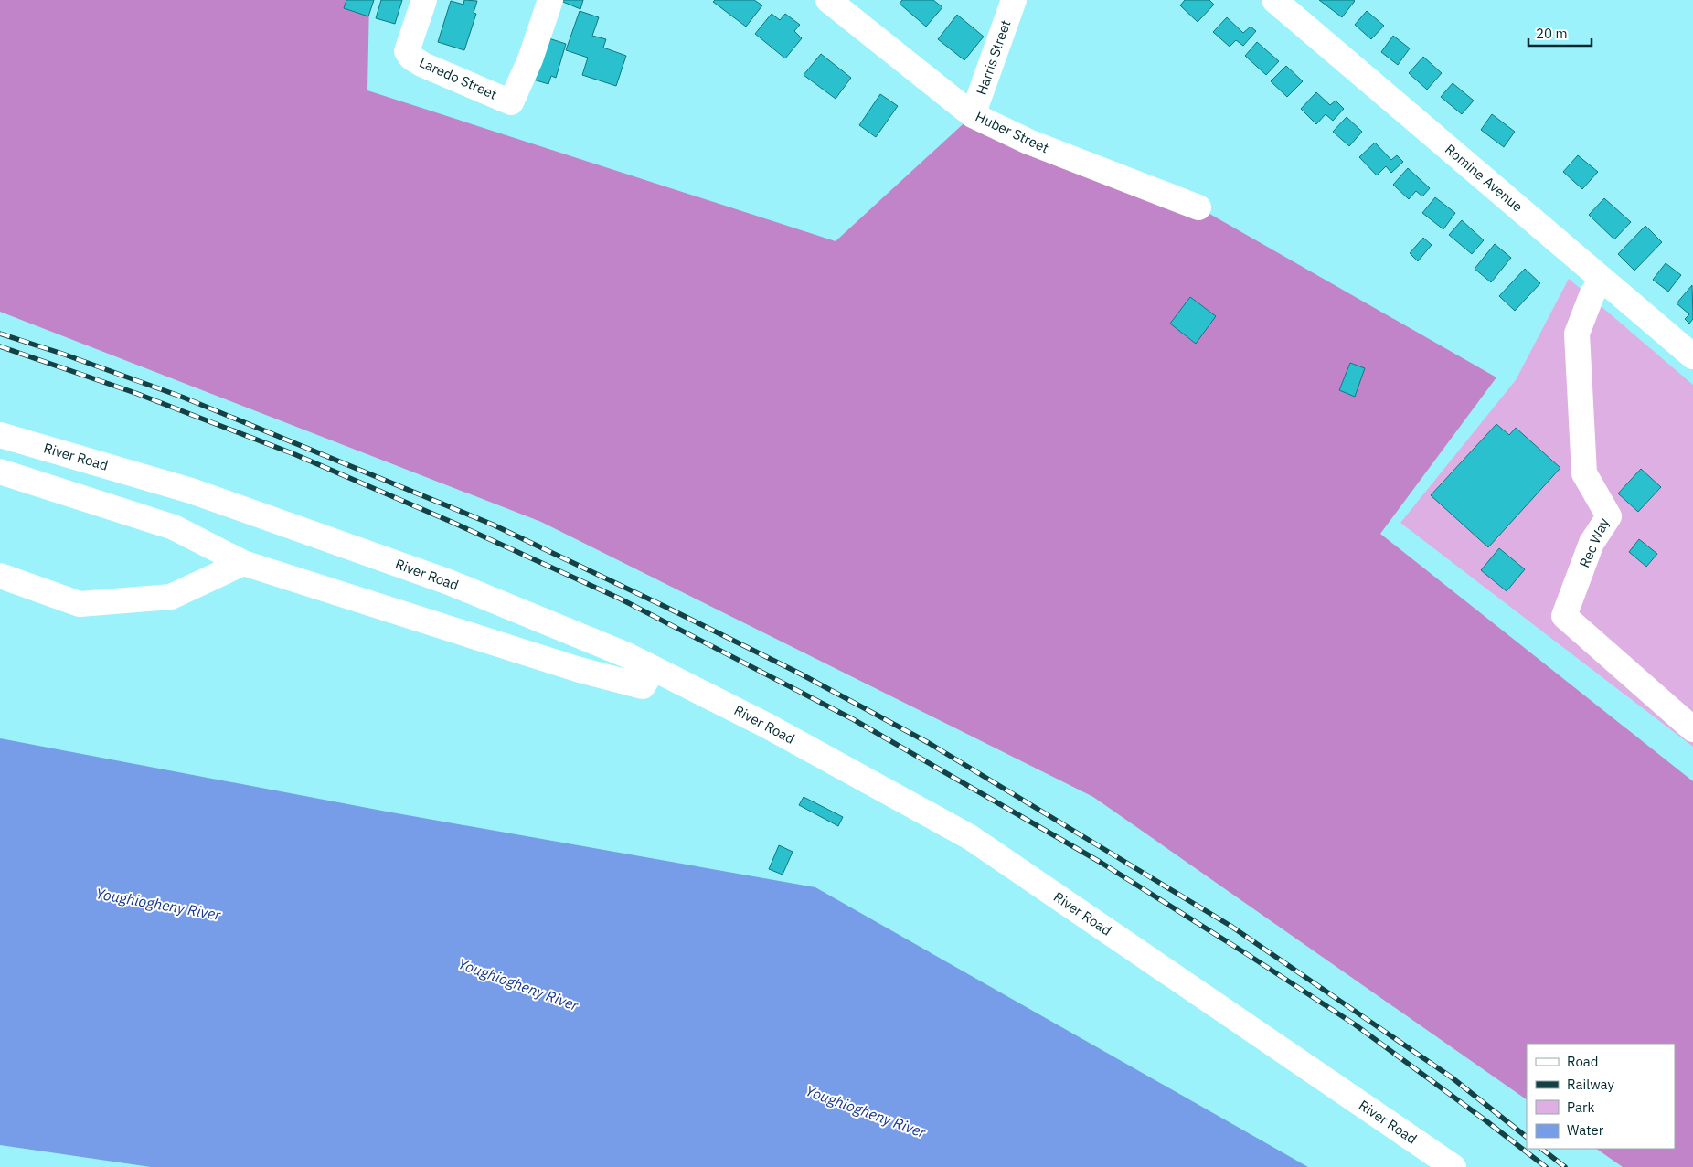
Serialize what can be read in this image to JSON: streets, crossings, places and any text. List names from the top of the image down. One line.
{"streets":{"street":["Harris Street","Laredo Street","Huber Street","Romine Avenue","River Road","Rec Way"]},"crossings":[["Harris Street","Huber Street"],["Romine Avenue","Rec Way"]],"water":["Youghiogheny River"],"legend":["Road","Railway","Park","Water"],"scale_bar":"20 m"}
